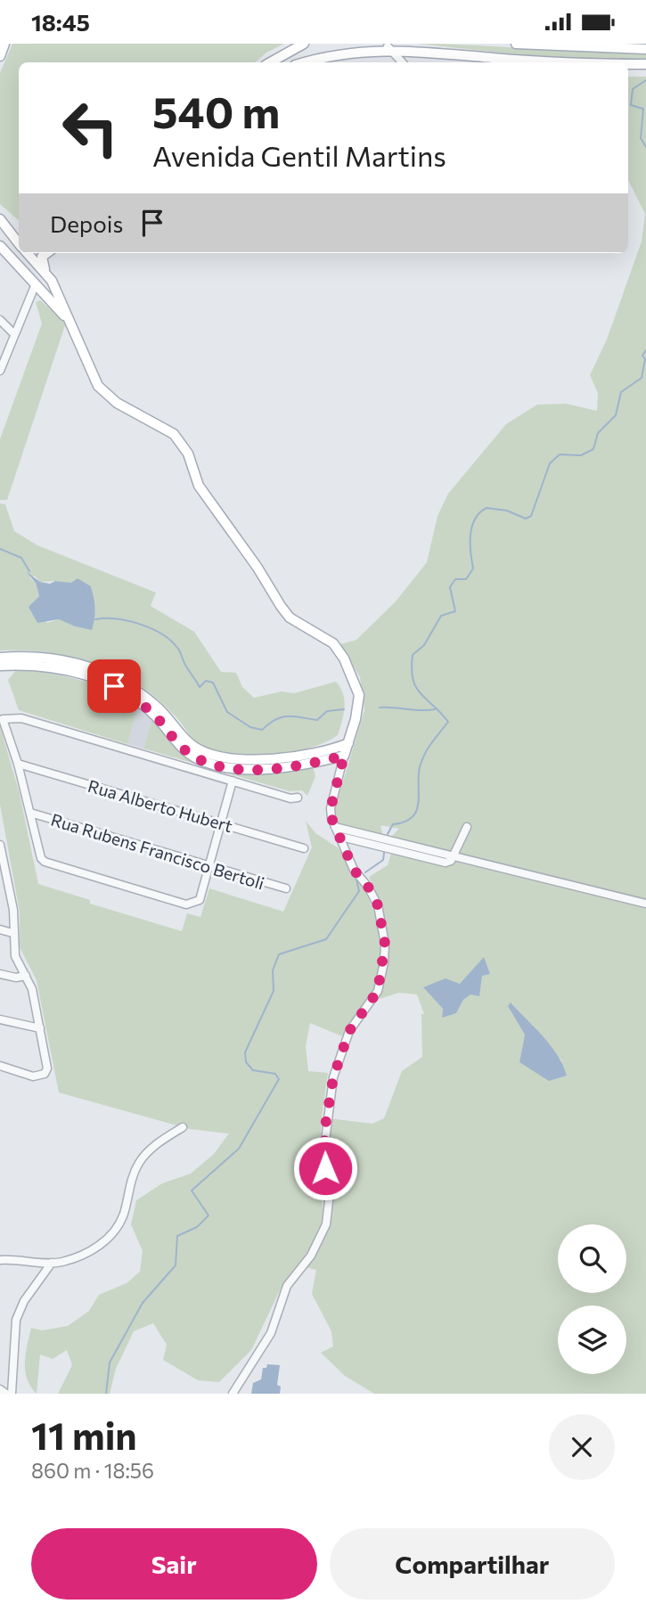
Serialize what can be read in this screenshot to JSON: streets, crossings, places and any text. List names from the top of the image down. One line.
{"streets":{"street":["Rua Alberto Hubert","Rua Rubens Francisco Bertoli"]},"page":{"status":"18:45","turn":["540 m","Avenida Gentil Martins"],"then":"Depois","heading":["11 min","860 m · 18:56"],"buttons":["Sair","Compartilhar"]}}
